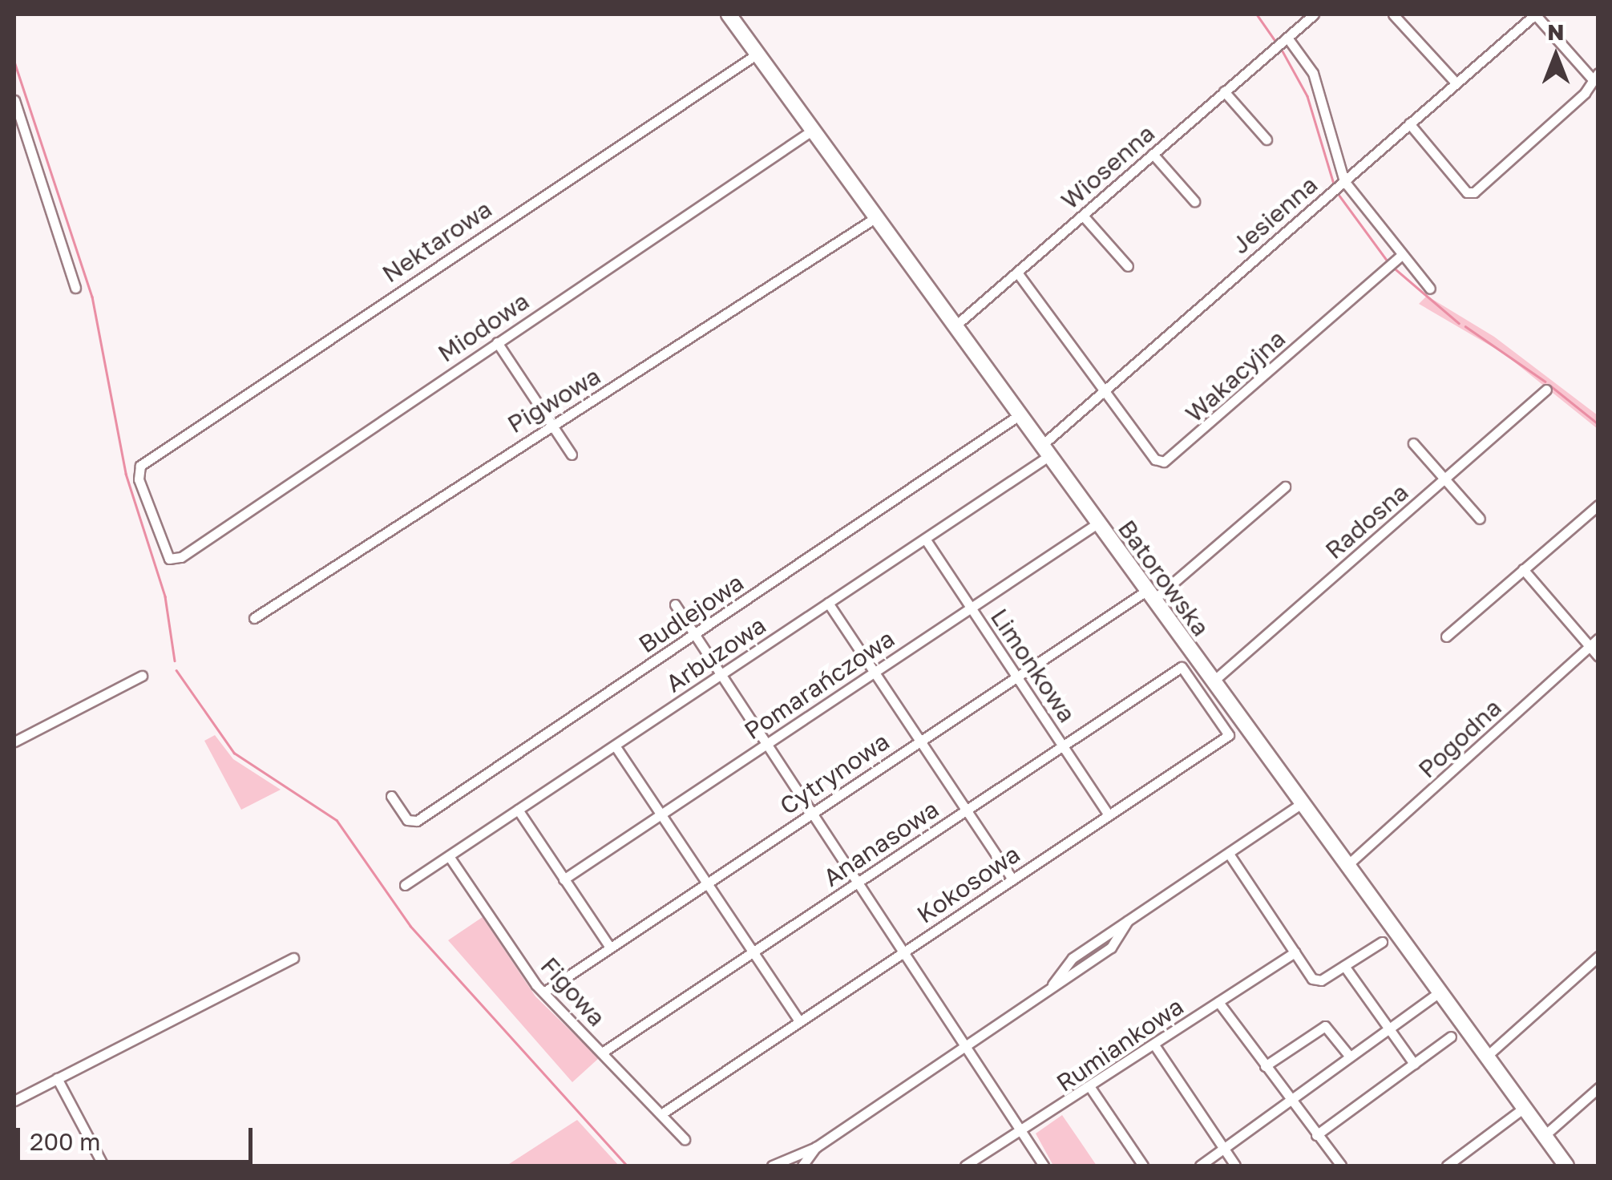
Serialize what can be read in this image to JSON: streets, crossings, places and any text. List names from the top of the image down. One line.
{"streets":{"street":["Wiosenna","Jesienna","Nektarowa","Miodowa","Wakacyjna","Pigwowa","Radosna","Batorowska","Budlejowa","Arbuzowa","Limonkowa","Pomarańczowa","Pogodna","Cytrynowa","Ananasowa","Kokosowa","Figowa","Rumiankowa"]},"crossings":[["Wiosenna","Batorowska"],["Jesienna","Wakacyjna"],["Jesienna","Batorowska"],["Jesienna","Arbuzowa"],["Nektarowa","Miodowa"],["Nektarowa","Batorowska"],["Miodowa","Batorowska"],["Pigwowa","Batorowska"],["Radosna","Batorowska"],["Batorowska","Budlejowa"],["Batorowska","Arbuzowa"],["Batorowska","Pomarańczowa"],["Batorowska","Pogodna"],["Batorowska","Cytrynowa"],["Arbuzowa","Limonkowa"],["Arbuzowa","Figowa"],["Limonkowa","Pomarańczowa"],["Limonkowa","Cytrynowa"],["Limonkowa","Ananasowa"],["Limonkowa","Kokosowa"],["Cytrynowa","Figowa"],["Ananasowa","Kokosowa"],["Ananasowa","Figowa"],["Kokosowa","Figowa"]],"scale_bar":"200 m","north":"top"}
